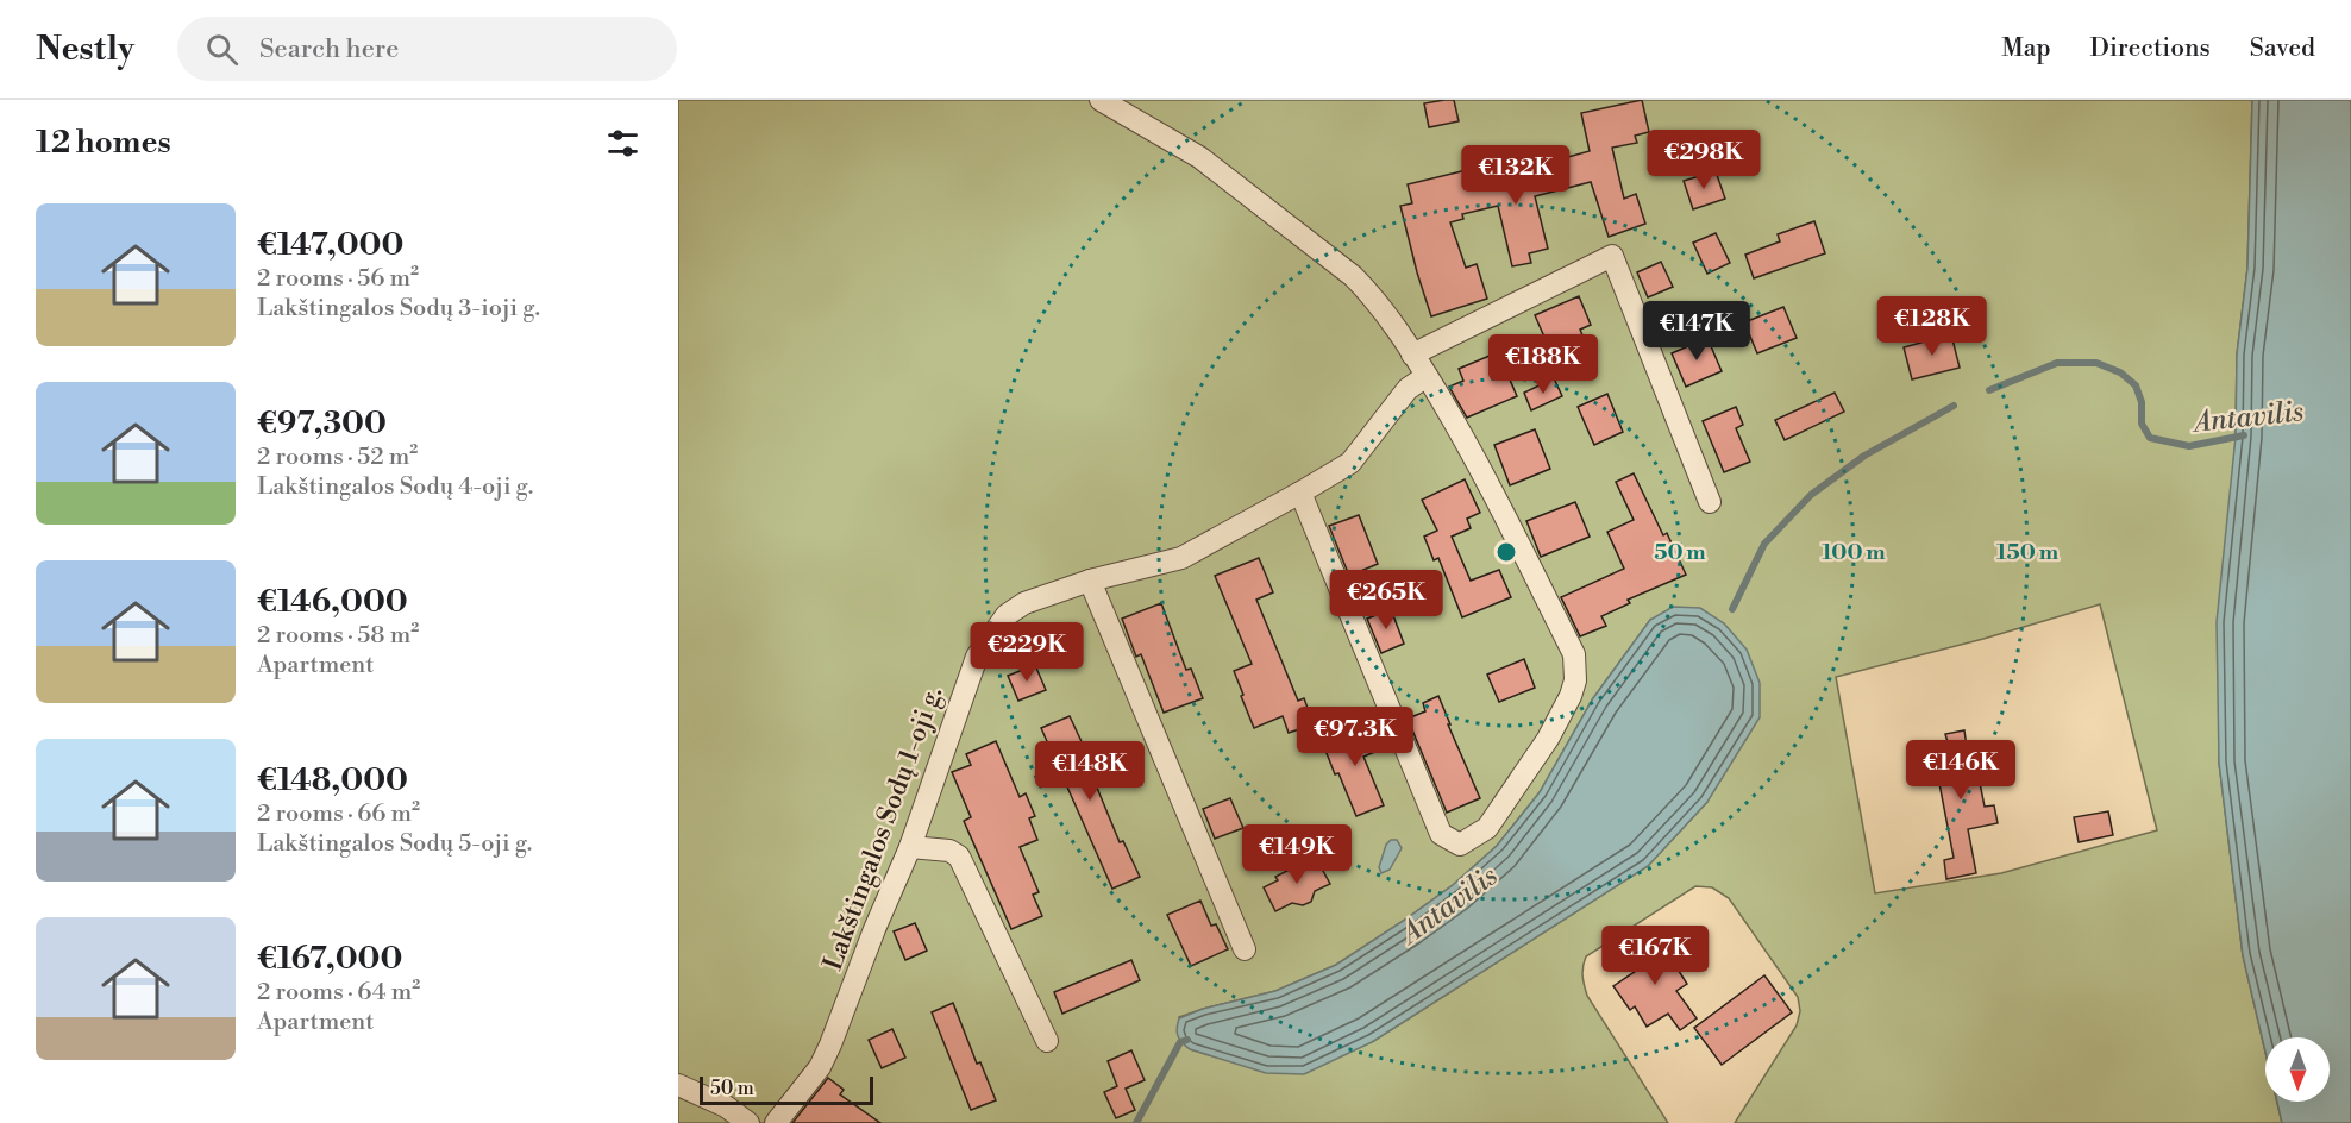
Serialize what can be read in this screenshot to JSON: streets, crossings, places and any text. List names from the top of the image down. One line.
{"streets":{"street":["Lakštingalos Sodų 1-oji g."]},"water":["Antavilis"],"scale_bar":"50 m","north":"bottom","page":{"header":"Nestly","search":"Search here","nav":["Map","Directions","Saved"],"heading":"12 homes","price":["€298K","€132K","€128K","€147K","€188K","€265K","€229K","€97.3K","€146K","€148K","€149K","€167K"],"list":[{"name":"€147,000","note":"2 rooms · 56 m² · Lakštingalos Sodų 3-ioji g."},{"name":"€97,300","note":"2 rooms · 52 m² · Lakštingalos Sodų 4-oji g."},{"name":"€146,000","note":"2 rooms · 58 m² · Apartment"},{"name":"€148,000","note":"2 rooms · 66 m² · Lakštingalos Sodų 5-oji g."},{"name":"€167,000","note":"2 rooms · 64 m² · Apartment"}],"scale":"50 m"},"rings":["50 m","100 m","150 m"]}
